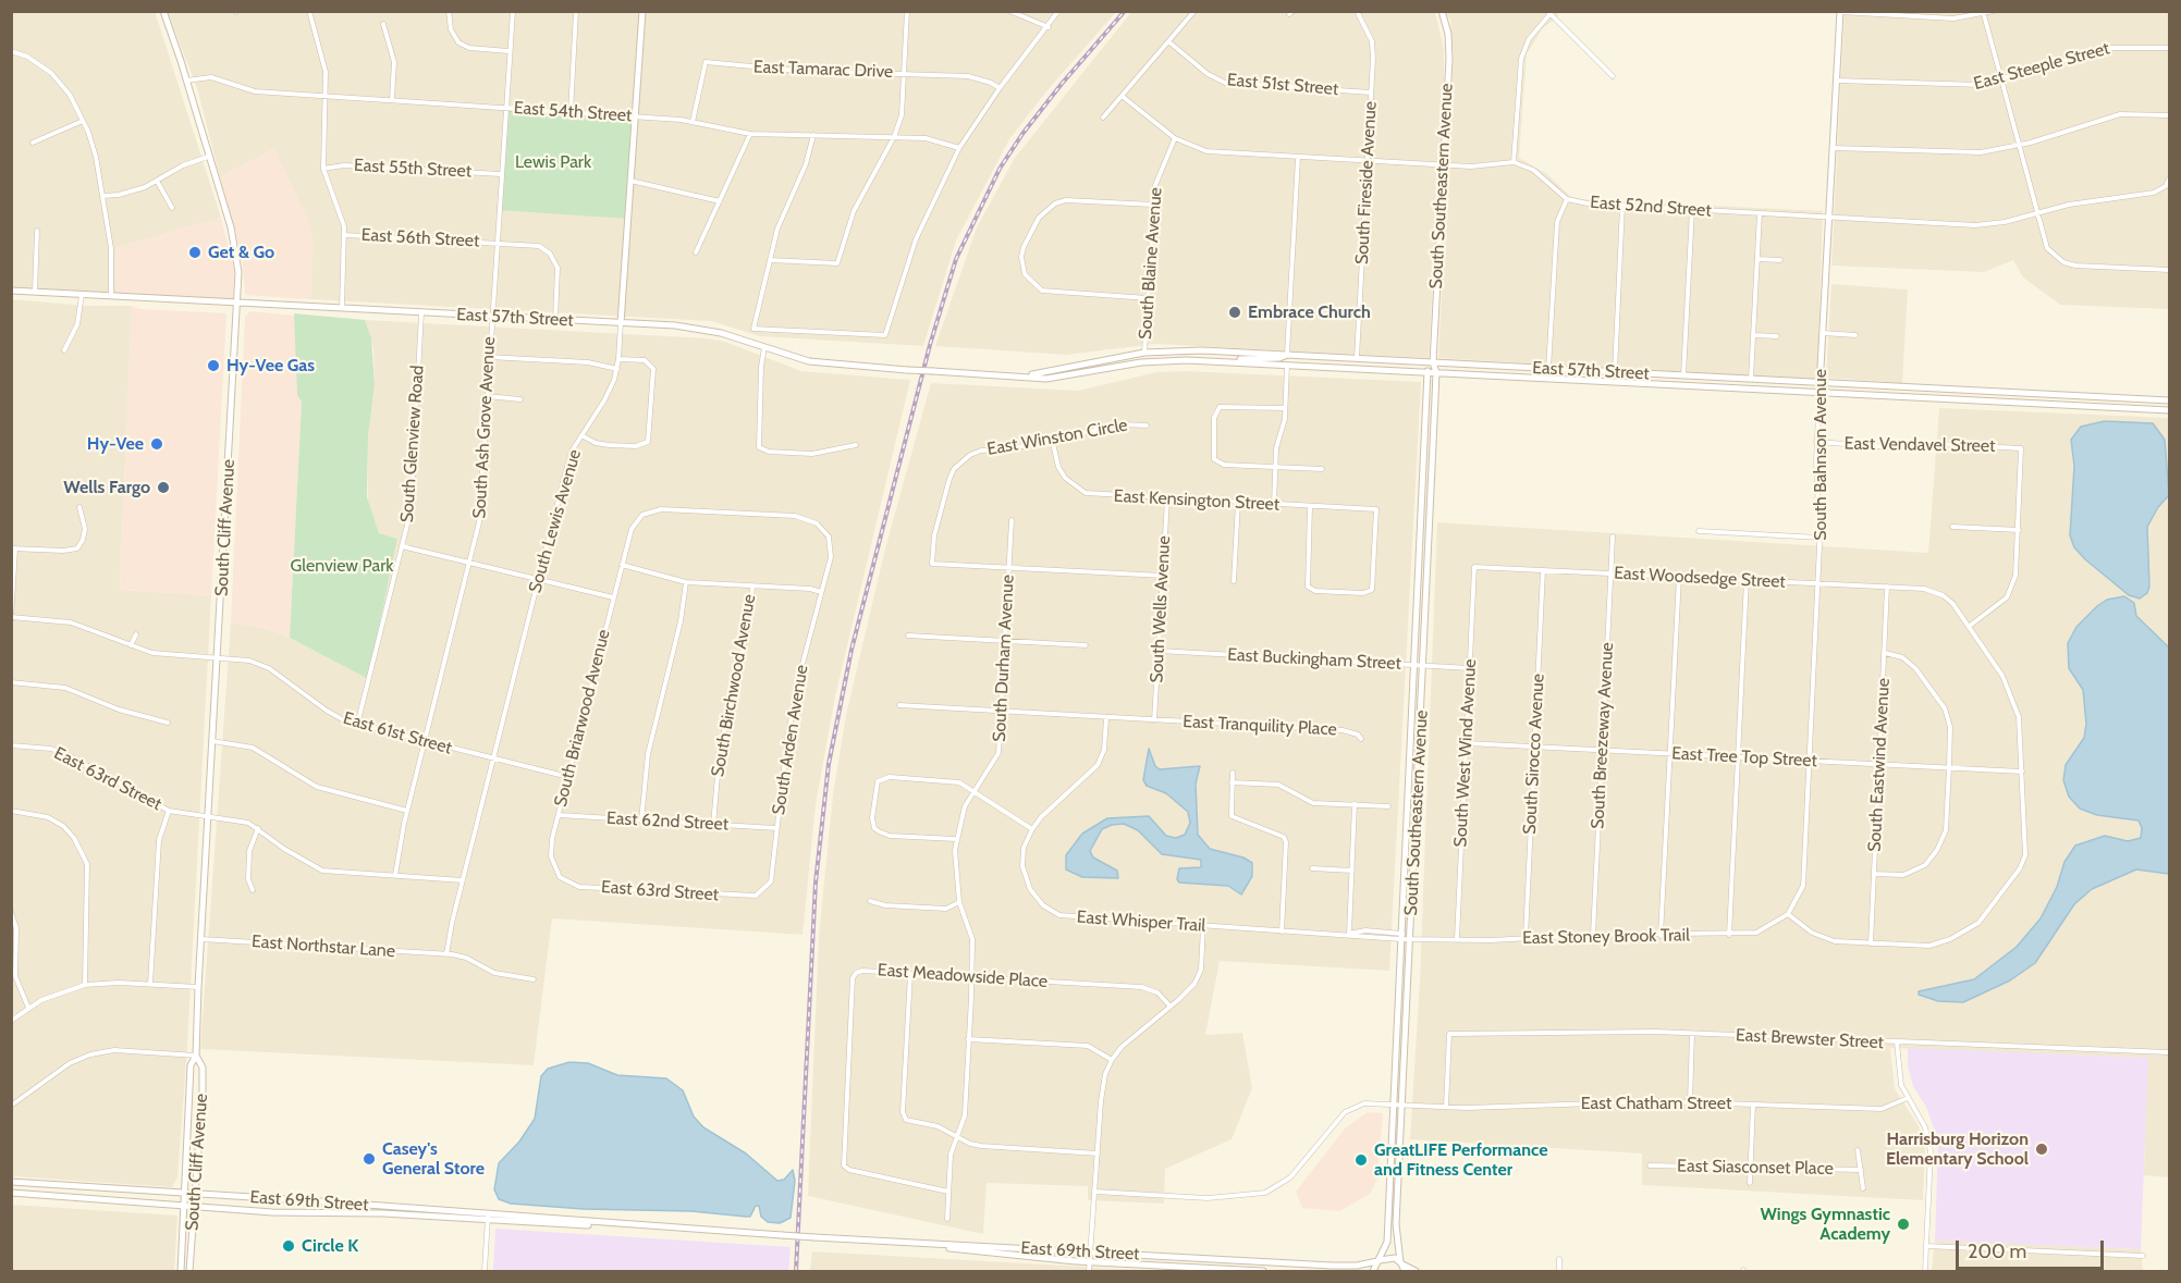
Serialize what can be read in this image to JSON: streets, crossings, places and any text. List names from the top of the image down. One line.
{"streets":{"main road":["South Southeastern Avenue","East 57th Street","South Bahnson Avenue","South Lewis Avenue","South Cliff Avenue","East 69th Street"],"street":["East Steeple Street","East Tamarac Drive","East 51st Street","East 54th Street","East 55th Street","South Fireside Avenue","East 52nd Street","East 56th Street","South Blaine Avenue","South Ash Grove Avenue","East Winston Circle","South Glenview Road","East Vendavel Street","East Kensington Street","East Woodsedge Street","South Wells Avenue","South Durham Avenue","East Buckingham Street","South Birchwood Avenue","South Briarwood Avenue","East Tranquility Place","East 61st Street","South Breezeway Avenue","South Arden Avenue","South West Wind Avenue","South Sirocco Avenue","East Tree Top Street","South Eastwind Avenue","East 63rd Street","East 62nd Street","East Whisper Trail","East Stoney Brook Trail","East Northstar Lane","East Meadowside Place","East Brewster Street","East Chatham Street","East Siasconset Place"]},"crossings":[["East Steeple Street","South Bahnson Avenue"],["East Tamarac Drive","East 54th Street"],["East 51st Street","South Fireside Avenue"],["East 54th Street","South Ash Grove Avenue"],["East 54th Street","South Lewis Avenue"],["East 54th Street","South Cliff Avenue"],["East 55th Street","South Ash Grove Avenue"],["South Fireside Avenue","East 57th Street"],["South Southeastern Avenue","East 57th Street"],["South Southeastern Avenue","East Buckingham Street"],["South Southeastern Avenue","East Whisper Trail"],["South Southeastern Avenue","East Stoney Brook Trail"],["South Southeastern Avenue","East Chatham Street"],["South Southeastern Avenue","East 69th Street"],["East 52nd Street","South Bahnson Avenue"],["East 56th Street","East 57th Street"],["East 56th Street","South Ash Grove Avenue"],["South Blaine Avenue","East 57th Street"],["East 57th Street","South Ash Grove Avenue"],["East 57th Street","South Glenview Road"],["East 57th Street","South Bahnson Avenue"],["East 57th Street","South Lewis Avenue"],["East 57th Street","South Cliff Avenue"],["South Ash Grove Avenue","East 61st Street"],["South Ash Grove Avenue","East 63rd Street"],["East Winston Circle","East Kensington Street"],["East Winston Circle","South Durham Avenue"],["South Glenview Road","East 61st Street"],["East Vendavel Street","South Bahnson Avenue"],["South Bahnson Avenue","East Woodsedge Street"],["South Bahnson Avenue","East Tree Top Street"],["South Bahnson Avenue","East Stoney Brook Trail"],["East Kensington Street","South Wells Avenue"],["South Lewis Avenue","East 61st Street"],["South Lewis Avenue","East 63rd Street"],["South Lewis Avenue","East Northstar Lane"],["South Cliff Avenue","East 61st Street"],["South Cliff Avenue","East 63rd Street"],["South Cliff Avenue","East Northstar Lane"],["South Cliff Avenue","East 69th Street"],["East Woodsedge Street","South Breezeway Avenue"],["East Woodsedge Street","South West Wind Avenue"],["East Woodsedge Street","South Sirocco Avenue"],["East Woodsedge Street","South Eastwind Avenue"],["South Wells Avenue","East Buckingham Street"],["South Wells Avenue","East Tranquility Place"],["South Durham Avenue","East Tranquility Place"],["South Durham Avenue","East Meadowside Place"],["East Buckingham Street","South West Wind Avenue"],["South Birchwood Avenue","East 62nd Street"],["South Briarwood Avenue","East 61st Street"],["South Briarwood Avenue","South Arden Avenue"],["South Briarwood Avenue","East 63rd Street"],["South Briarwood Avenue","East 62nd Street"],["East Tranquility Place","East Whisper Trail"],["South Breezeway Avenue","East Tree Top Street"],["South Breezeway Avenue","East Stoney Brook Trail"],["South Arden Avenue","East 63rd Street"],["South Arden Avenue","East 62nd Street"],["South West Wind Avenue","East Tree Top Street"],["South West Wind Avenue","East Stoney Brook Trail"],["South Sirocco Avenue","East Tree Top Street"],["South Sirocco Avenue","East Stoney Brook Trail"],["East Tree Top Street","South Eastwind Avenue"],["East Whisper Trail","East Stoney Brook Trail"],["East Brewster Street","East Chatham Street"]],"parks":["Lewis Park","Glenview Park"],"places":["Get & Go","Embrace Church","Hy-Vee Gas","Hy-Vee","Wells Fargo","Harrisburg Horizon Elementary School","Casey's General Store","GreatLIFE Performance and Fitness Center","Wings Gymnastic Academy","Circle K"],"scale_bar":"200 m"}
